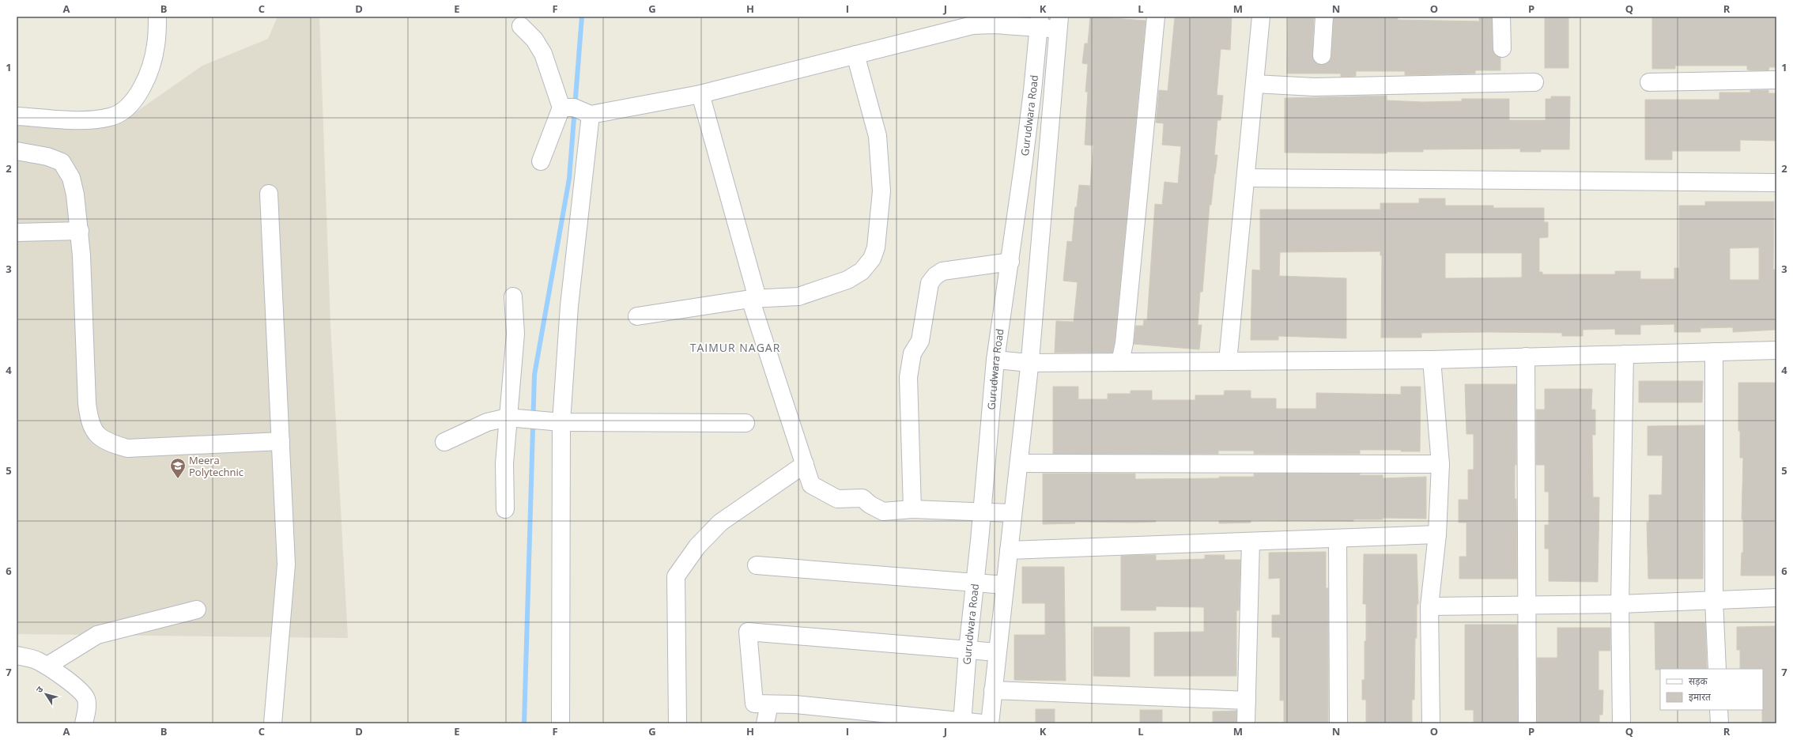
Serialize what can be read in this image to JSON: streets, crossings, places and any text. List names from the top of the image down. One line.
{"streets":{"street":["Gurudwara Road"]},"districts":["TAIMUR NAGAR"],"places":{"school or university":["Meera Polytechnic"]},"legend":["सड़क","इमारत"],"north":"top left","grid":{"columns":["A","B","C","D","E","F","G","H","I","J","K","L","M","N","O","P","Q","R"],"rows":["1","2","3","4","5","6","7"]}}
